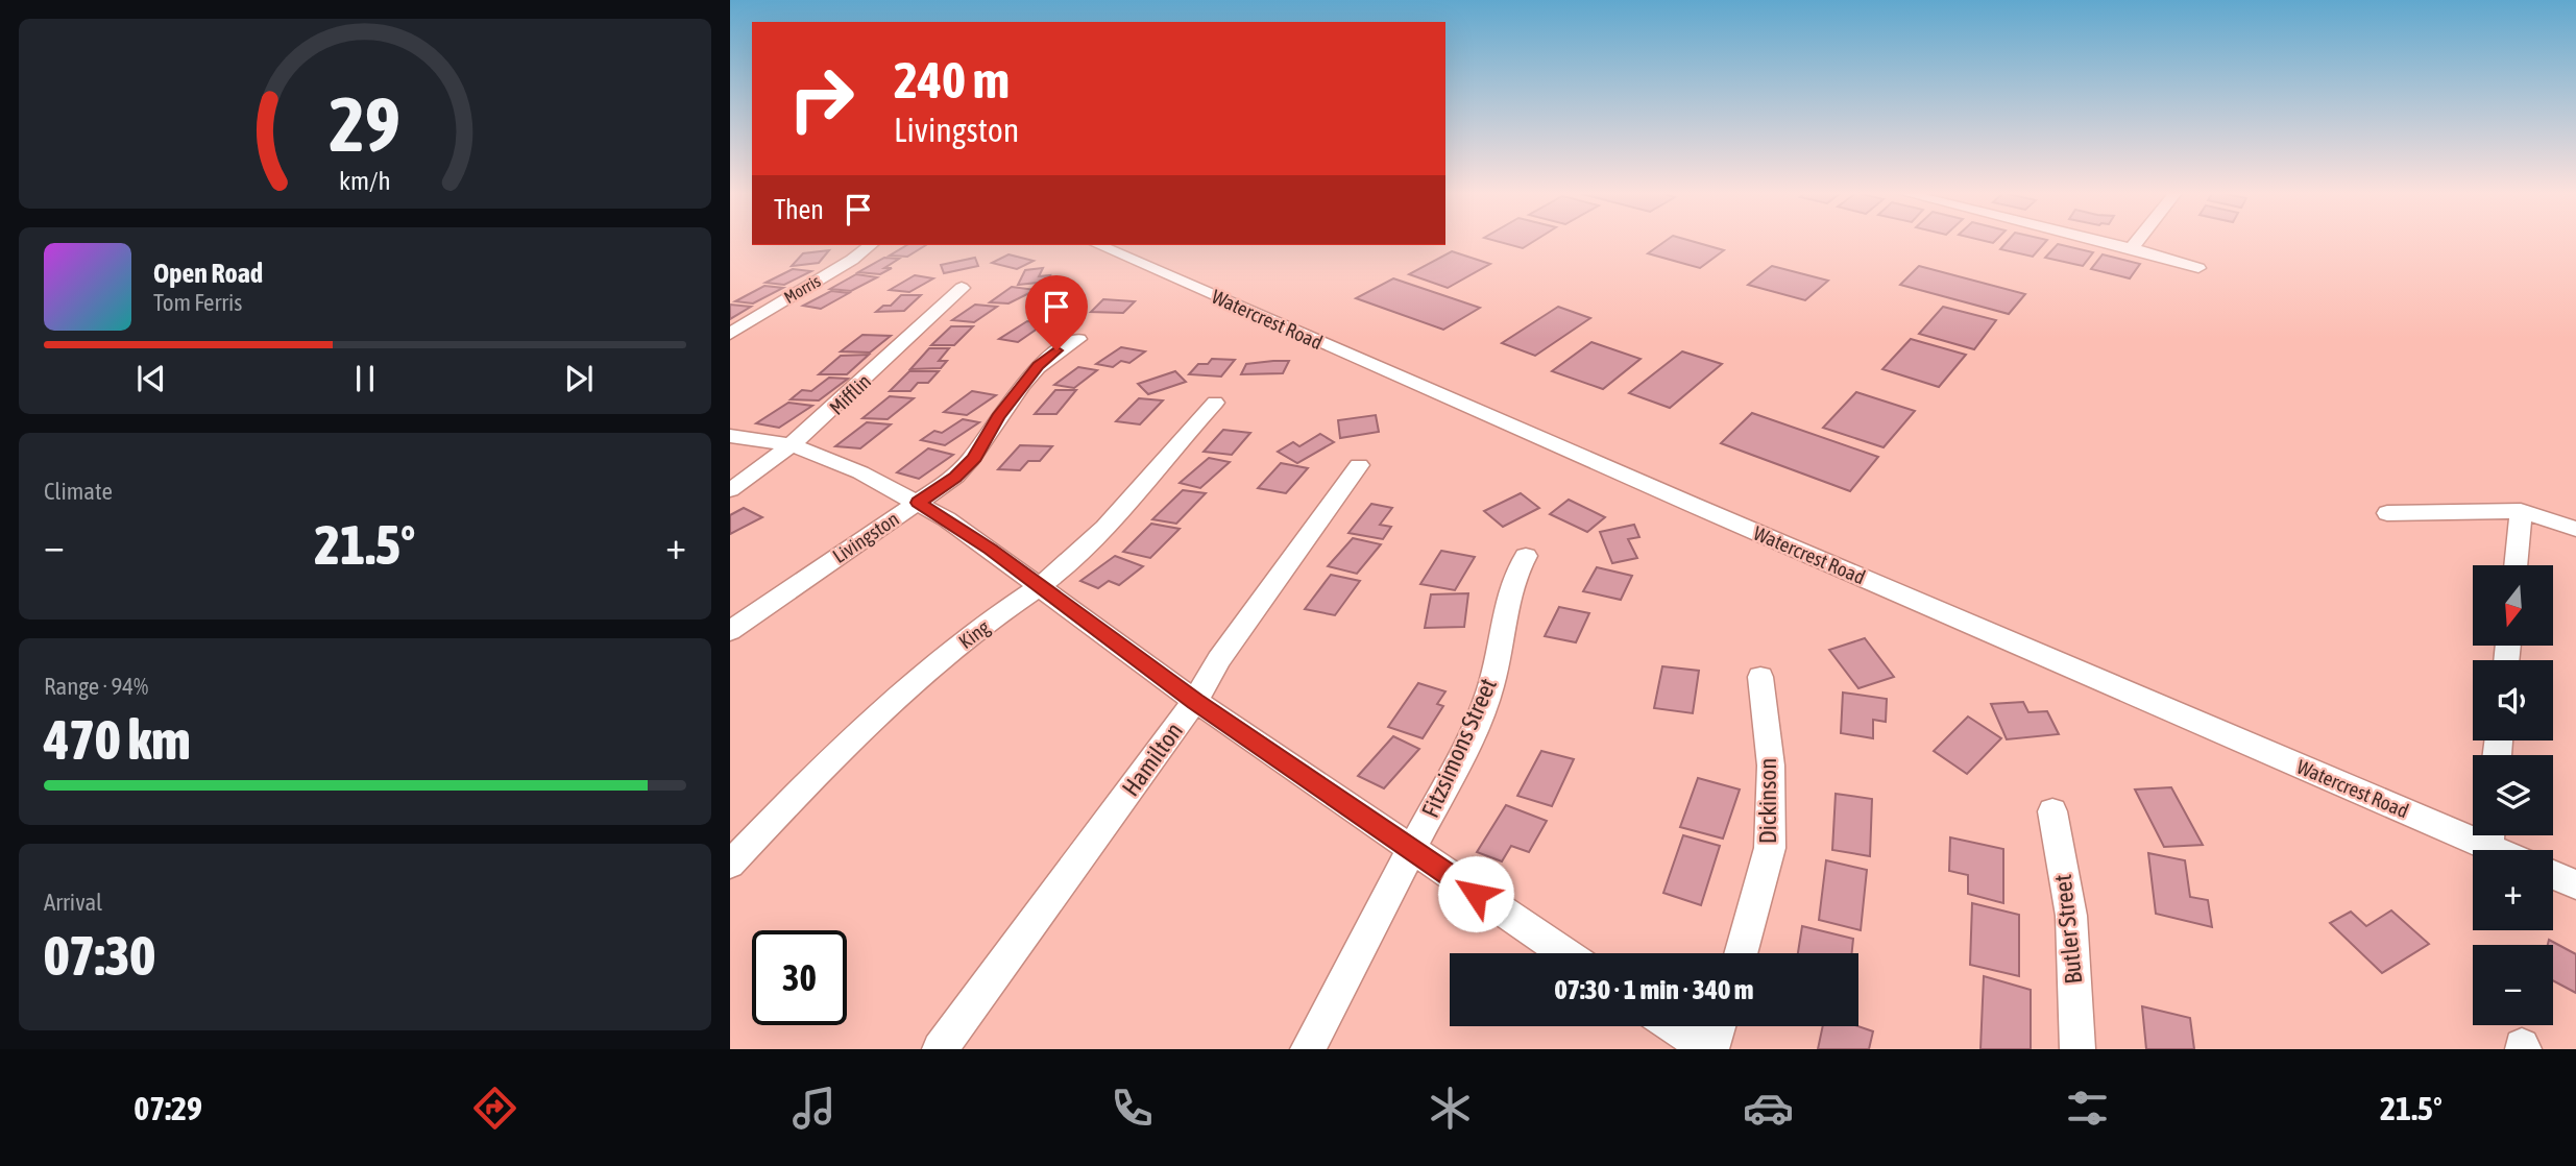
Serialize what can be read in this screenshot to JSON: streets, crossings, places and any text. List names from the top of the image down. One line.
{"streets":{"street":["Morris","Watercrest Road","Mifflin","Livingston","King","Fitzsimons Street","Hamilton","Dickinson","Butler Street"]},"north":"bottom","page":{"turn":["240 m","Livingston"],"then":"Then","song":["Open Road","Tom Ferris"],"tile":["Climate",["Range · 94%","470 km"],["Arrival","07:30"]],"heat":["−","21.5°","+"],"map_buttons":["+","−"],"limit":"30","trip":"07:30 · 1 min · 340 m","tabs":["07:29","21.5°"],"gauge":["29","km/h"]}}
